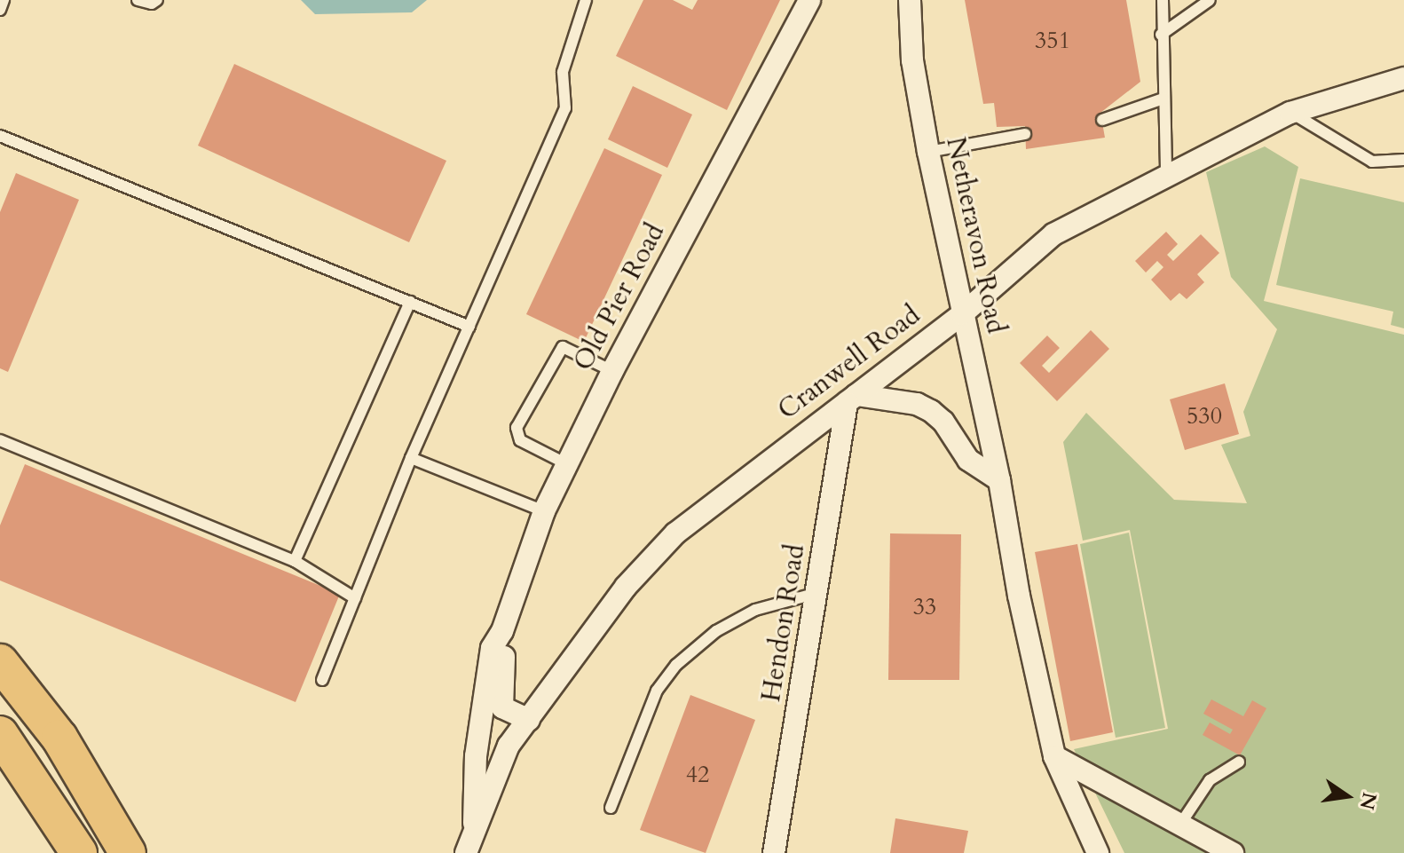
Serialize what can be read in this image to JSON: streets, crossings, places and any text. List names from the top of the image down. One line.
{"streets":{"street":["Netheravon Road","Old Pier Road","Cranwell Road","Hendon Road"]},"crossings":[["Netheravon Road","Cranwell Road"],["Old Pier Road","Cranwell Road"],["Cranwell Road","Hendon Road"]],"house_numbers":["351","530","33","42"],"north":"right"}
